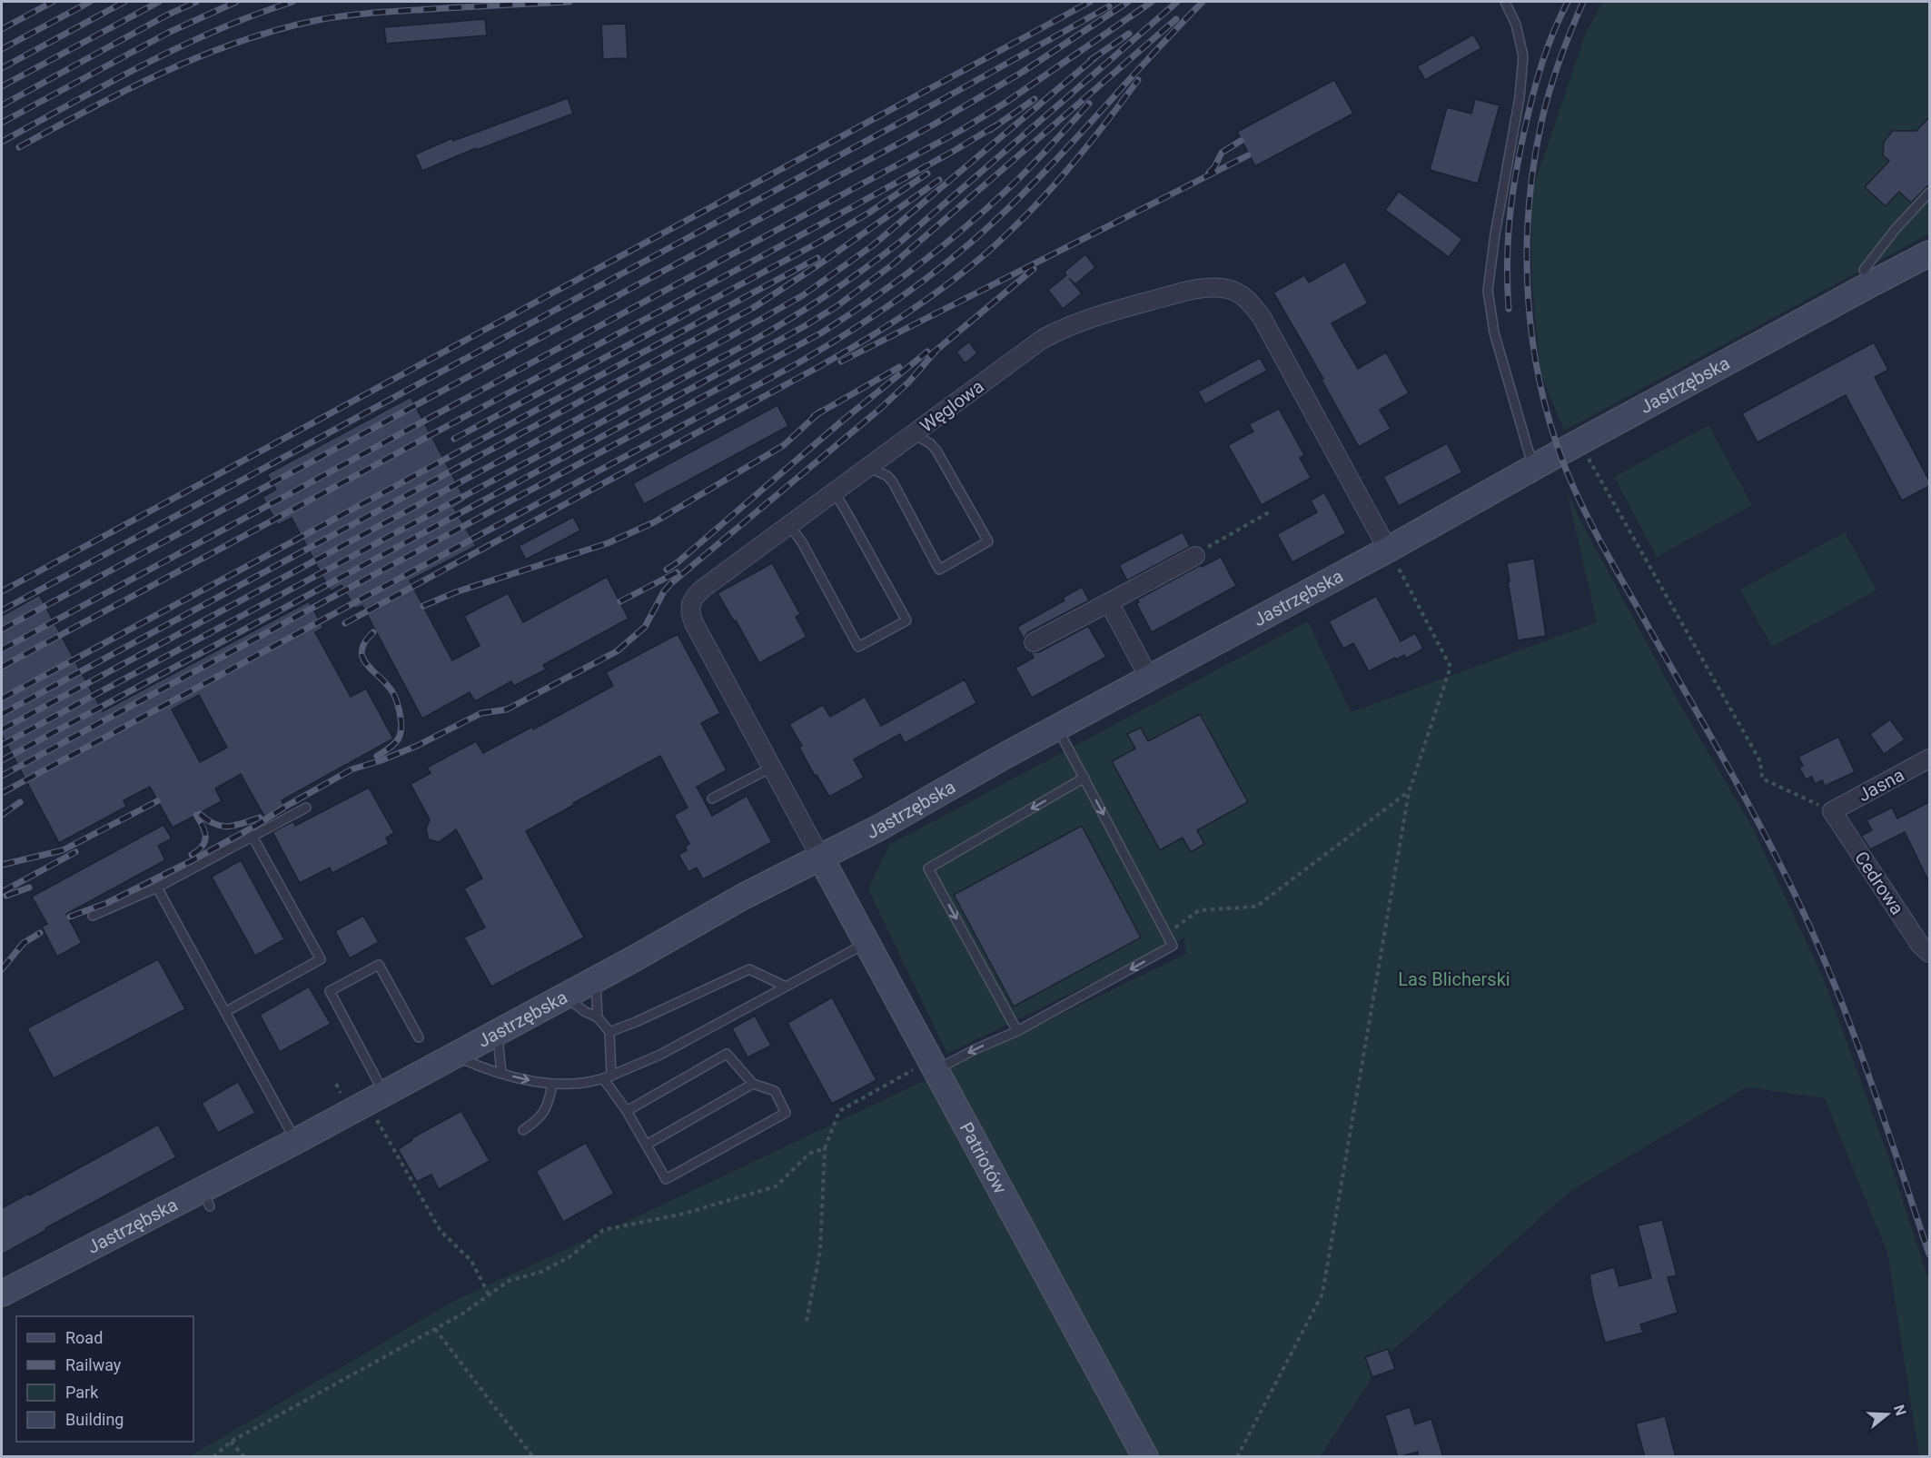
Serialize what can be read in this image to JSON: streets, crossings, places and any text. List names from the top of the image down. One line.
{"streets":{"street":["Jastrzębska","Węglowa","Jasna","Cedrowa","Patriotów"]},"crossings":[["Jastrzębska","Węglowa"],["Jastrzębska","Patriotów"],["Węglowa","Patriotów"],["Jasna","Cedrowa"]],"parks":["Las Blicherski"],"legend":["Road","Railway","Park","Building"],"north":"right"}
